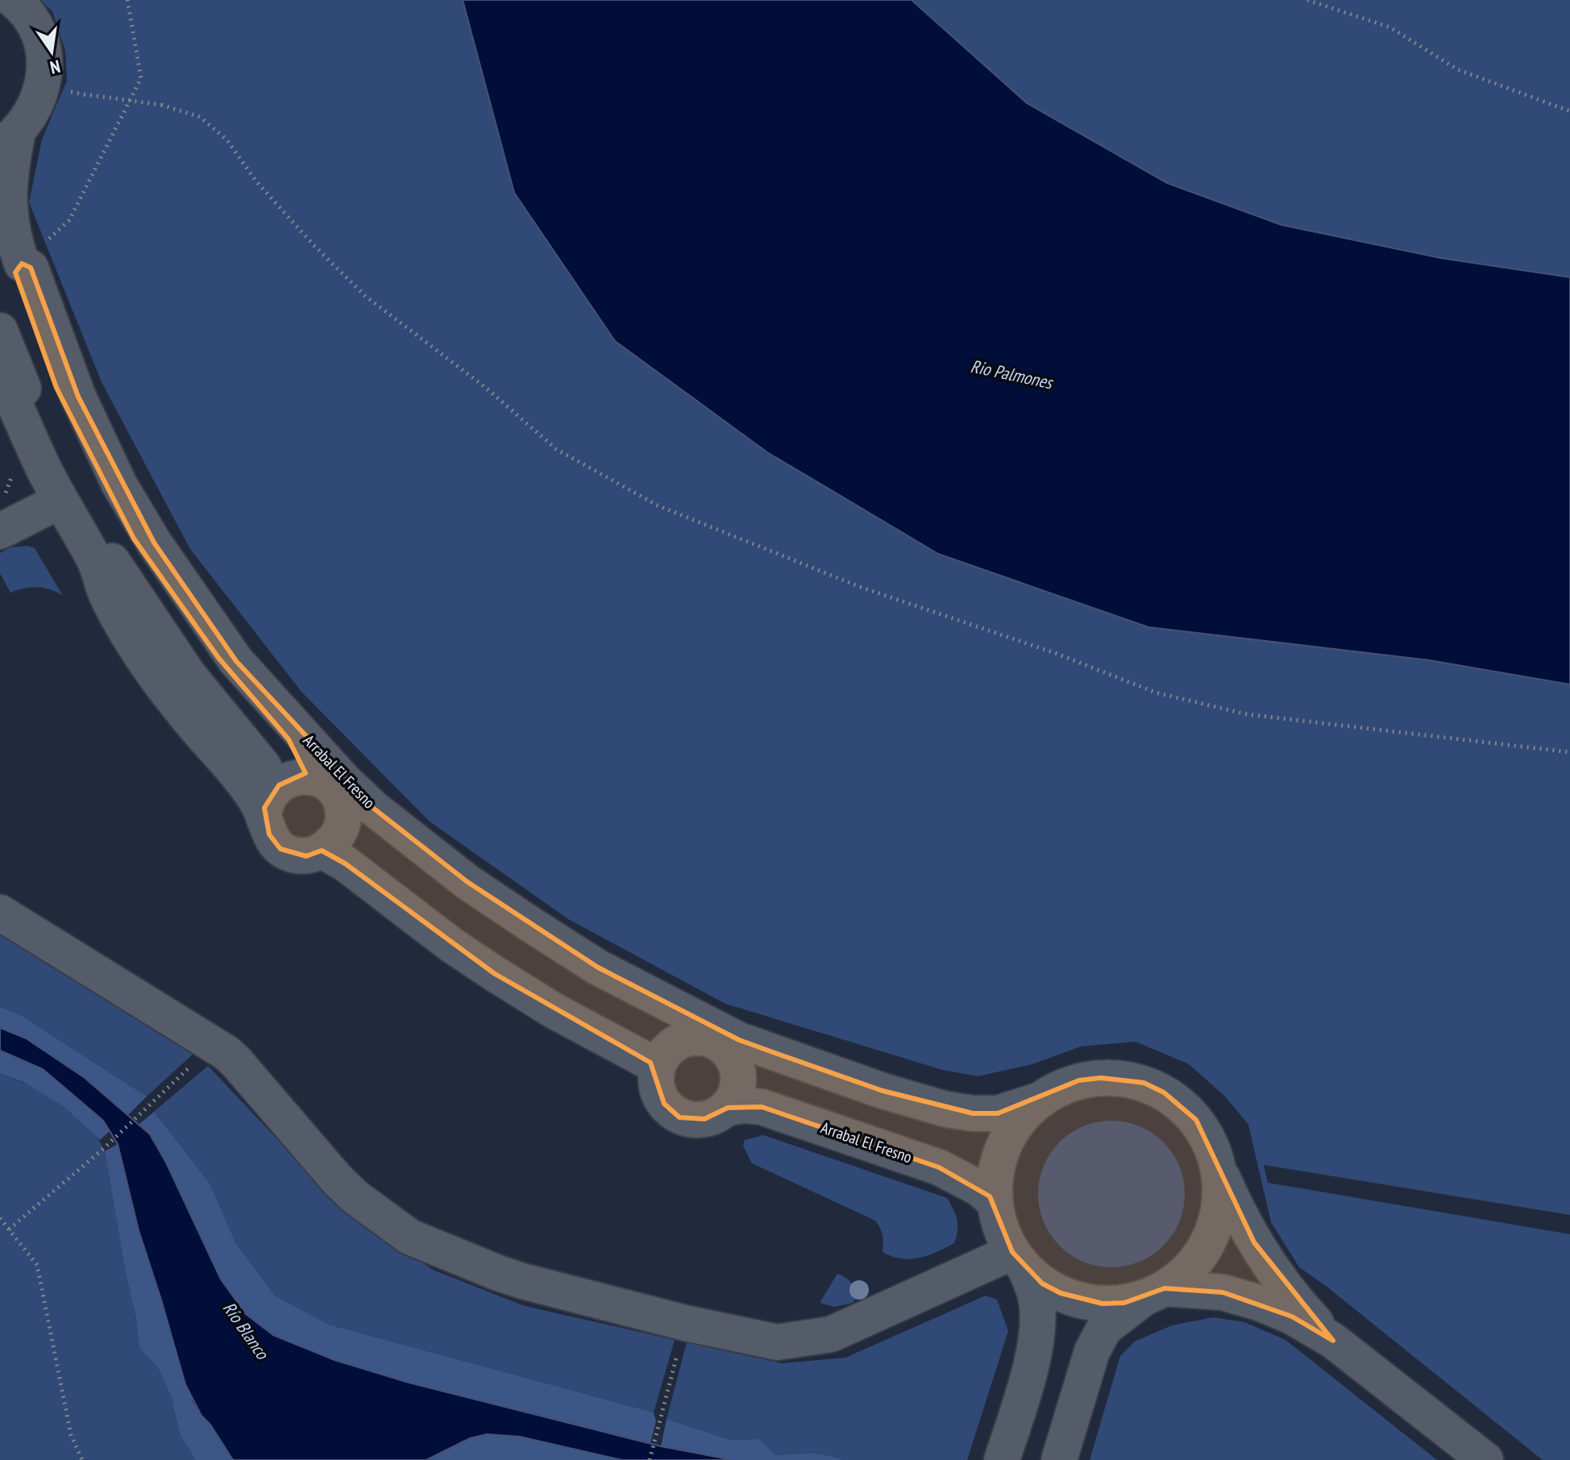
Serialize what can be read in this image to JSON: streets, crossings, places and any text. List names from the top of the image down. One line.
{"streets":{"street":["Arrabal El Fresno"]},"water":["Rio Palmones","Río Blanco"],"north":"bottom"}
